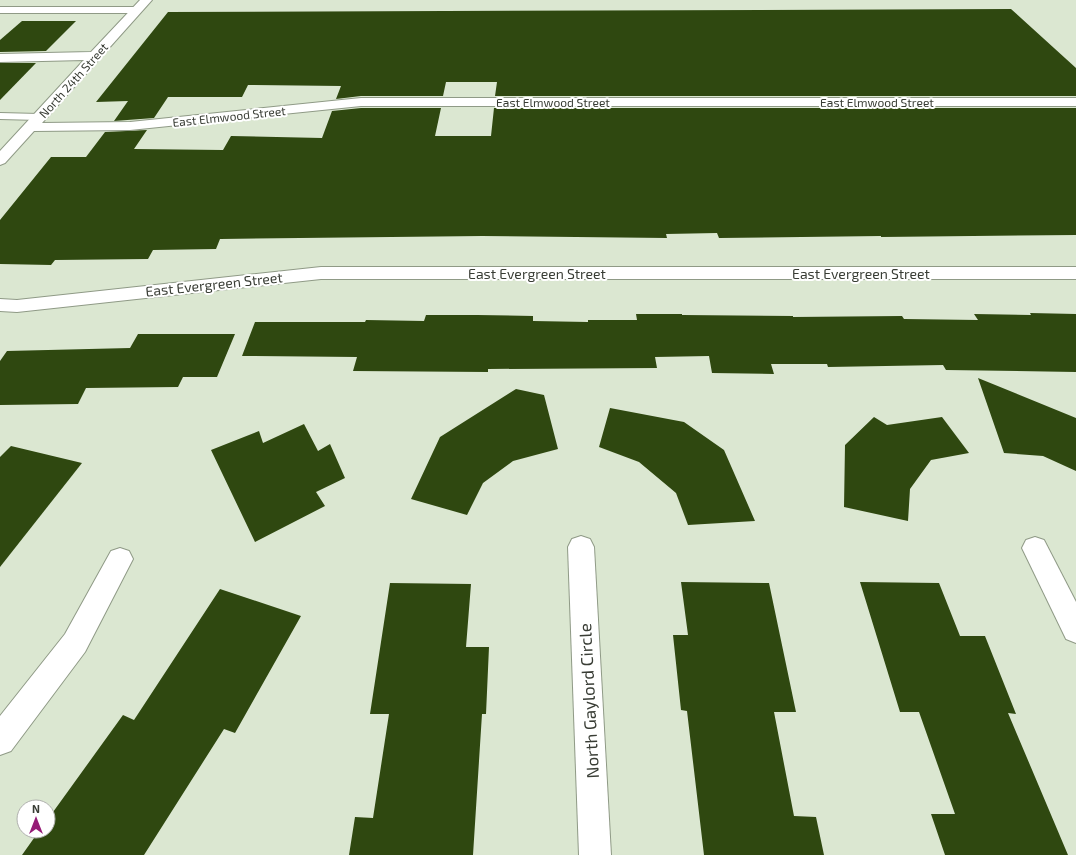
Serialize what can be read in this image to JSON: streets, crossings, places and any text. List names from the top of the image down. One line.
{"streets":{"street":["North 24th Street","East Elmwood Street","East Evergreen Street","North Gaylord Circle"]},"crossings":[["North 24th Street","East Elmwood Street"]],"north":"top"}
